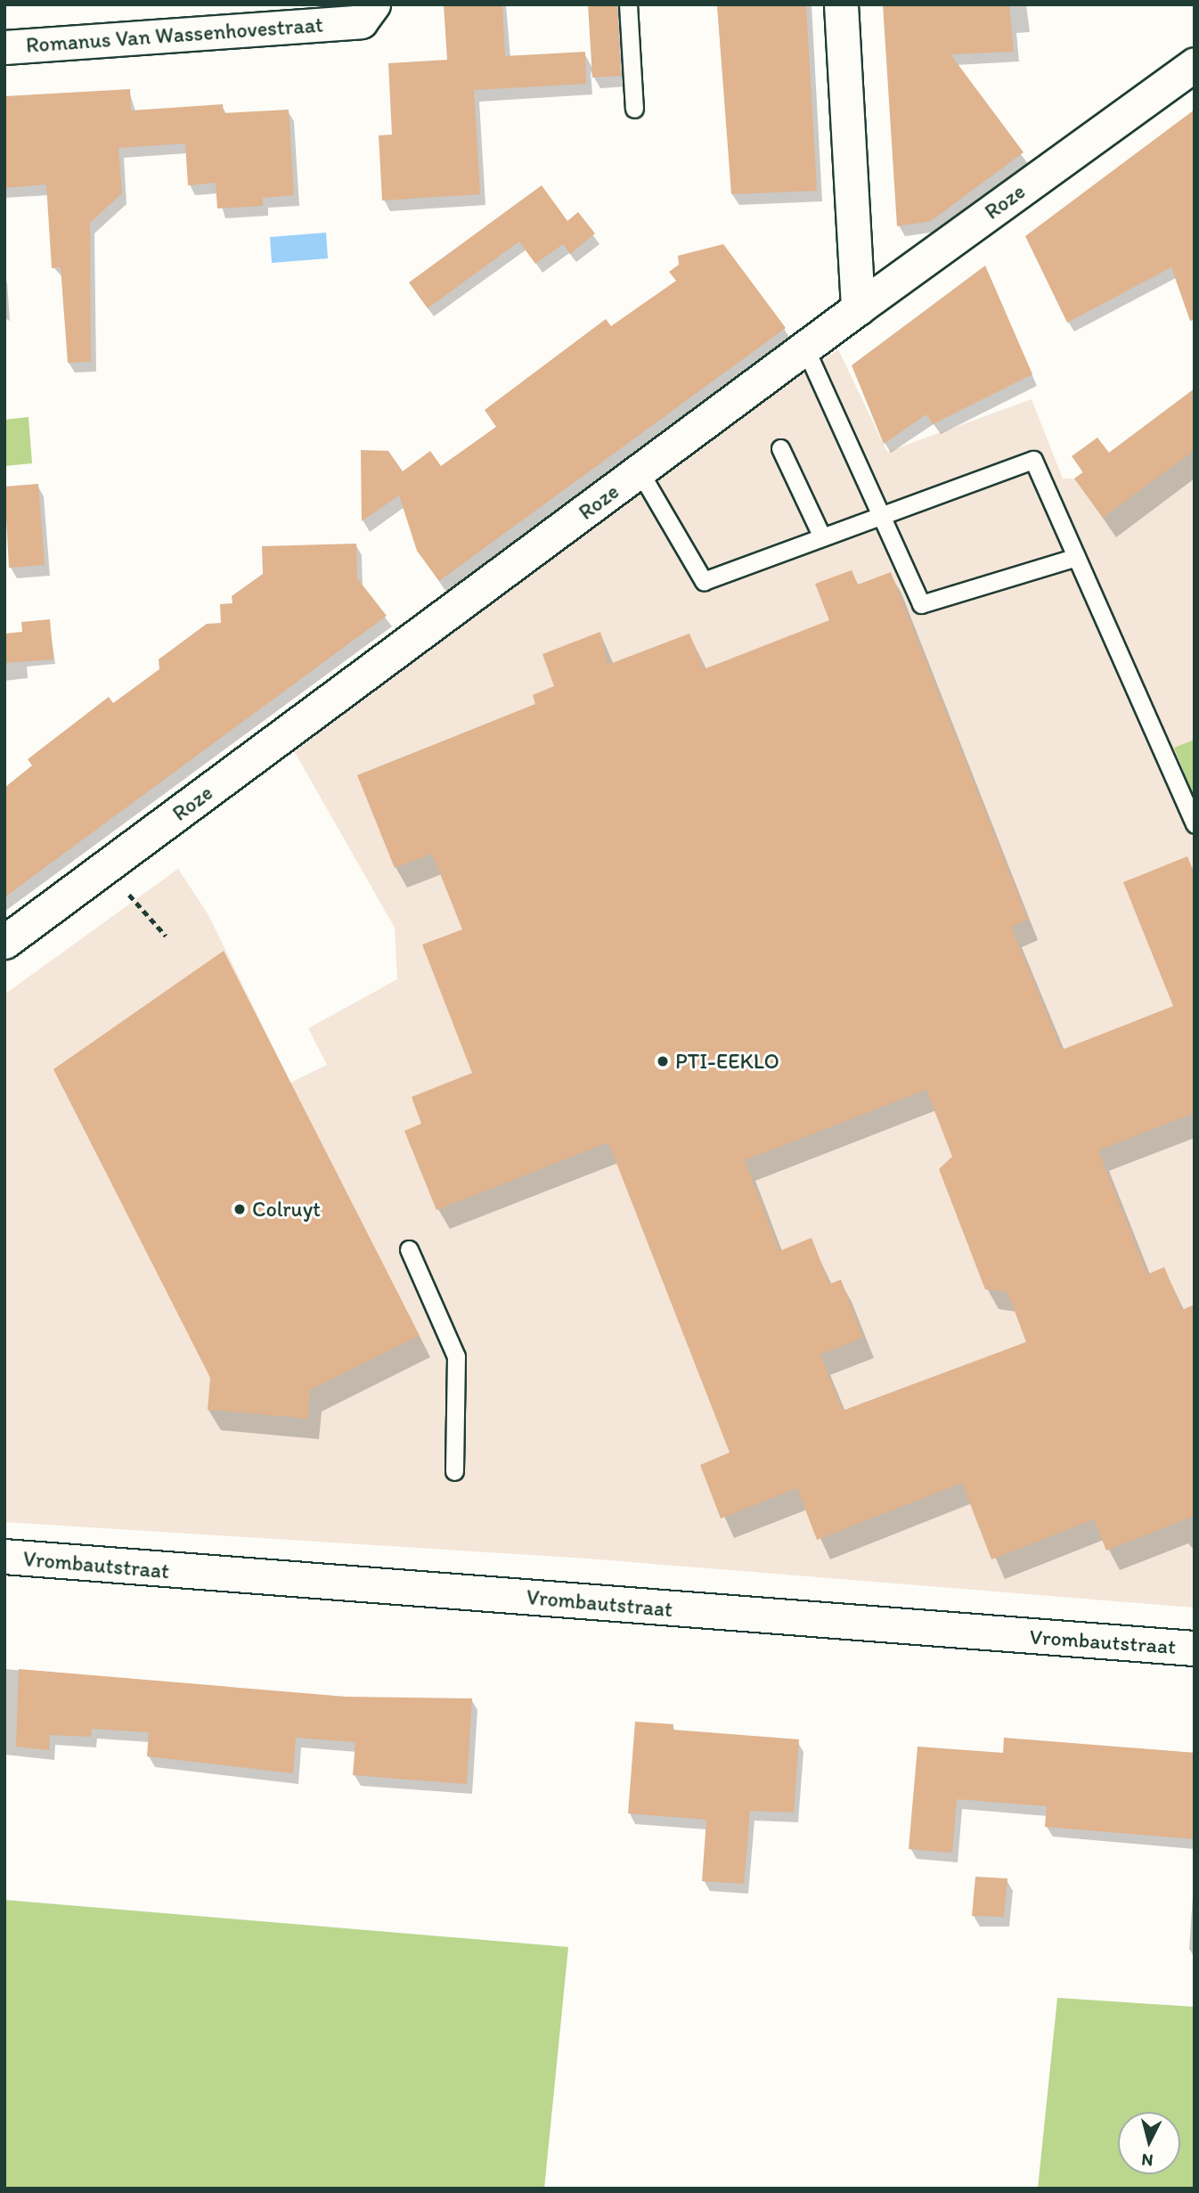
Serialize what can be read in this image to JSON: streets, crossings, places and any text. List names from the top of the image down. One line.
{"streets":{"street":["Romanus Van Wassenhovestraat","Roze","Vrombautstraat"]},"places":["PTI-EEKLO","Colruyt"],"north":"bottom"}
